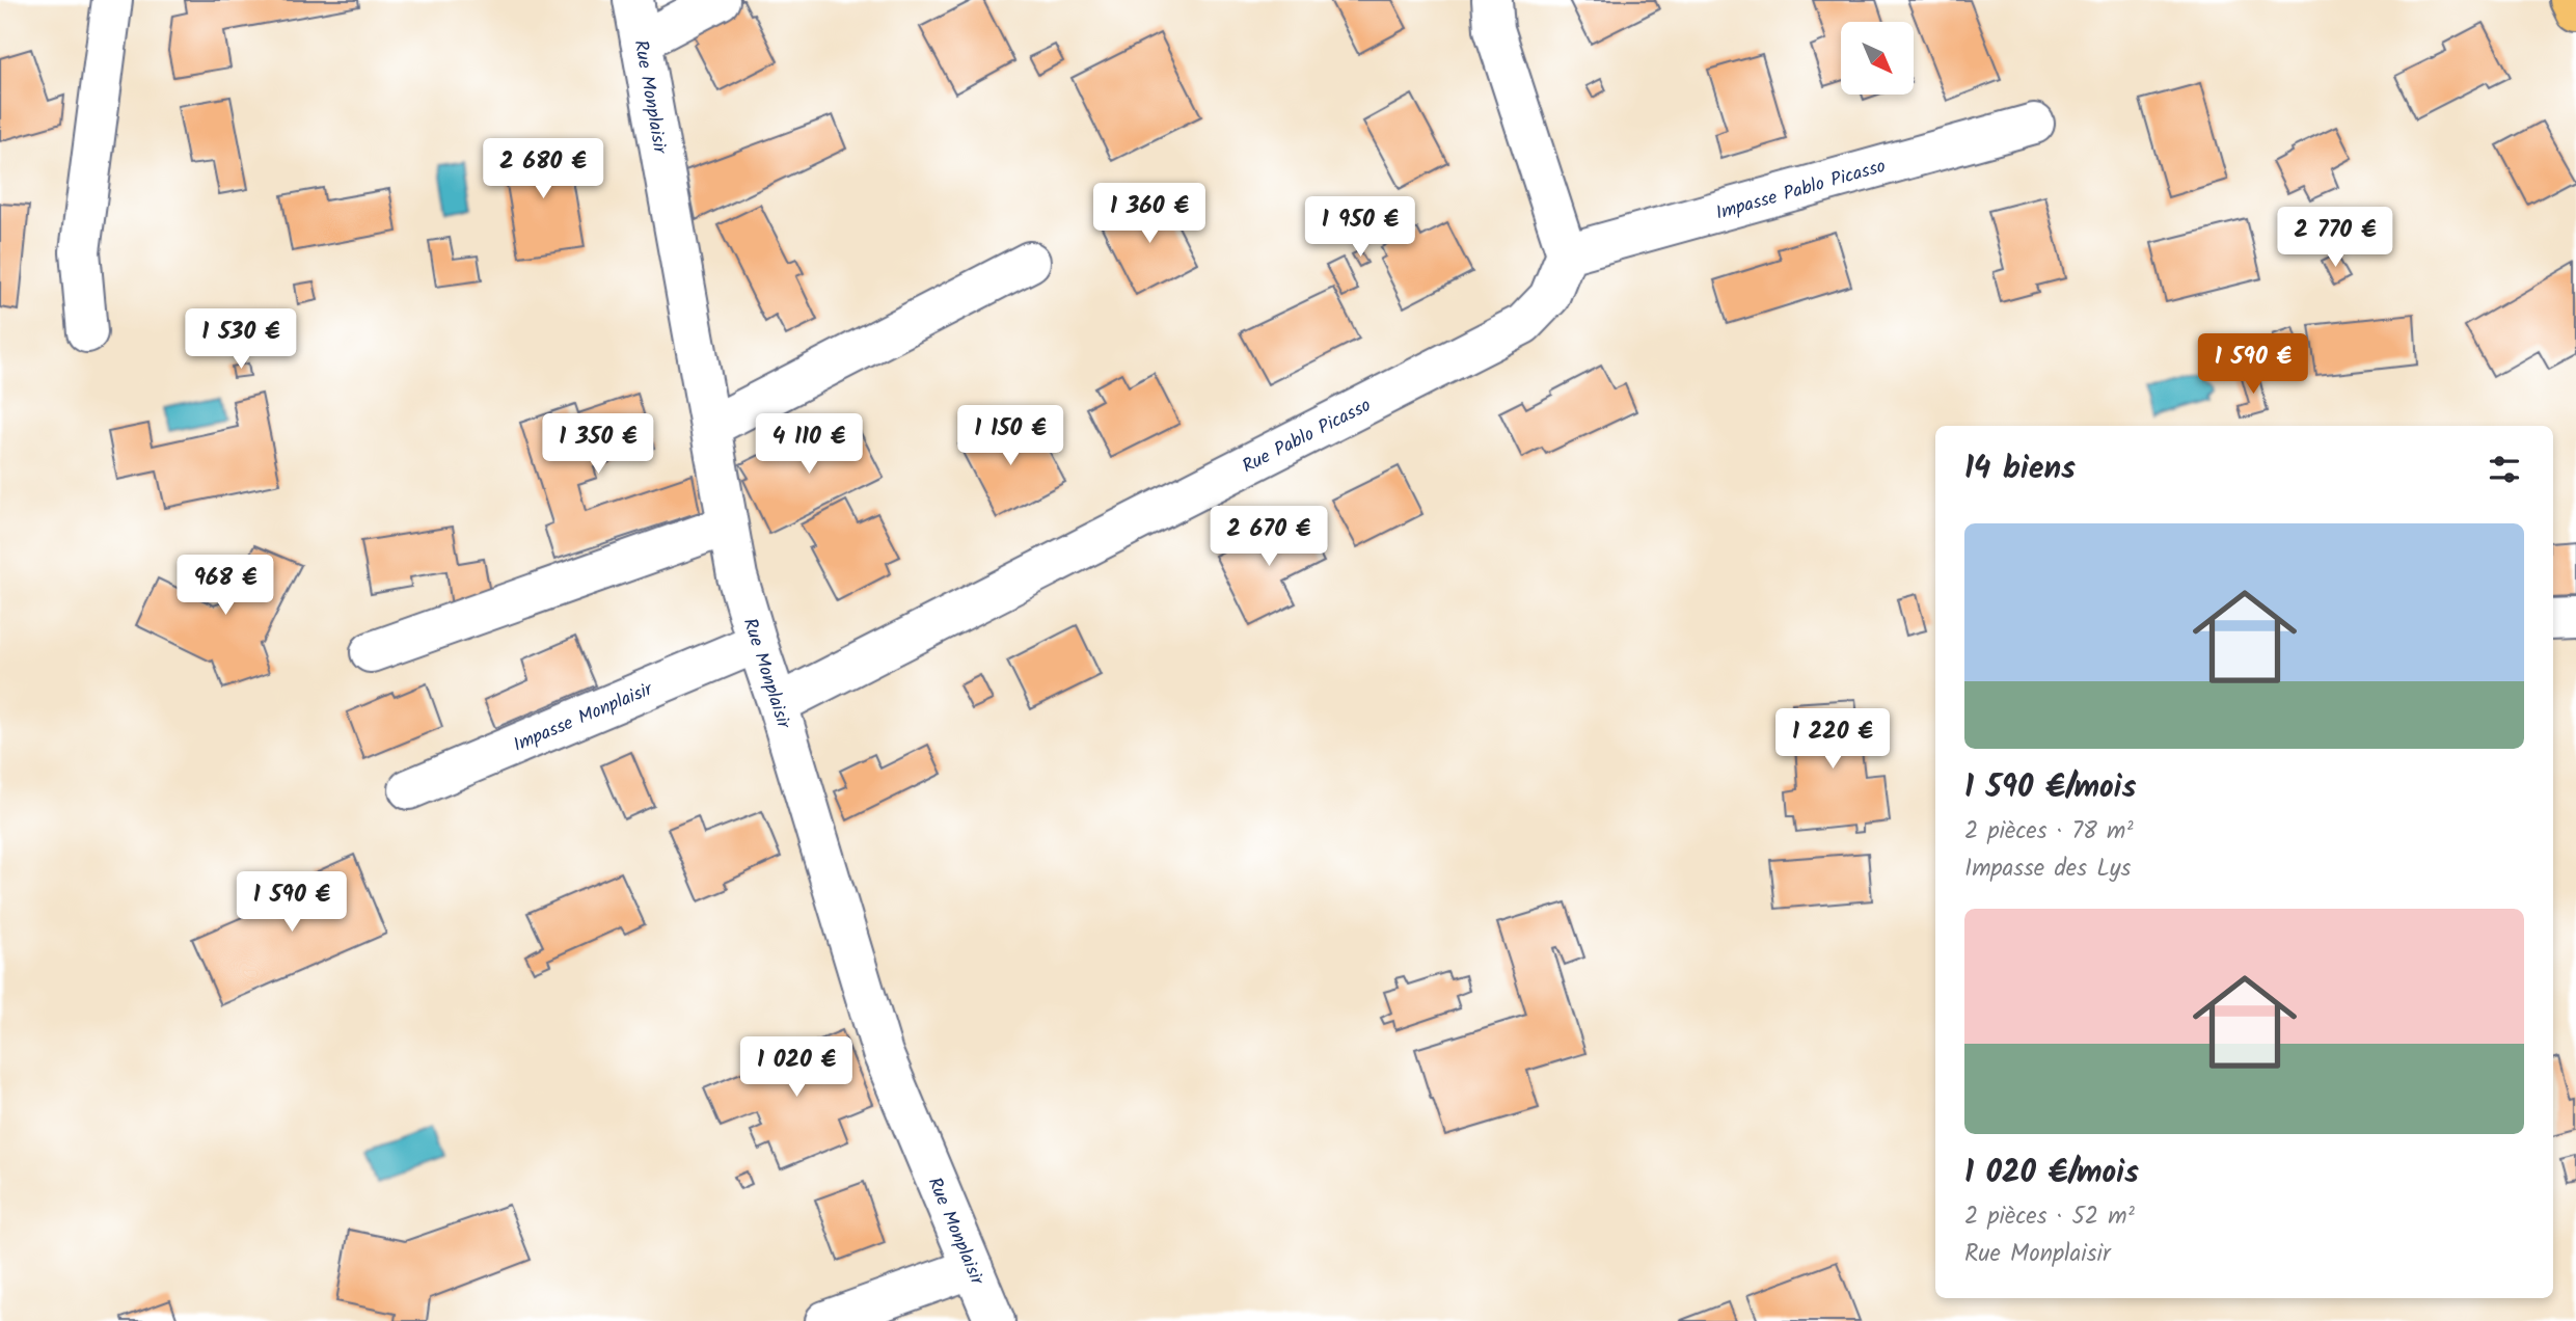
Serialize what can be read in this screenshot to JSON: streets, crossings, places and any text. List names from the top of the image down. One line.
{"streets":{"street":["Rue Monplaisir","Impasse Pablo Picasso","Rue Pablo Picasso","Impasse Monplaisir"]},"crossings":[["Rue Monplaisir","Rue Pablo Picasso"],["Rue Monplaisir","Impasse Monplaisir"],["Impasse Pablo Picasso","Rue Pablo Picasso"]],"north":"bottom right","page":{"price":["2 680 €","1 360 €","1 950 €","2 770 €","1 530 €","1 590 €","1 150 €","1 350 €","4 110 €","2 670 €","968 €","1 220 €","1 590 €","1 020 €"],"heading":"14 biens","list":[{"name":"1 590 €/mois","note":"2 pièces · 78 m² · Impasse des Lys"},{"name":"1 020 €/mois","note":"2 pièces · 52 m² · Rue Monplaisir"}]}}
